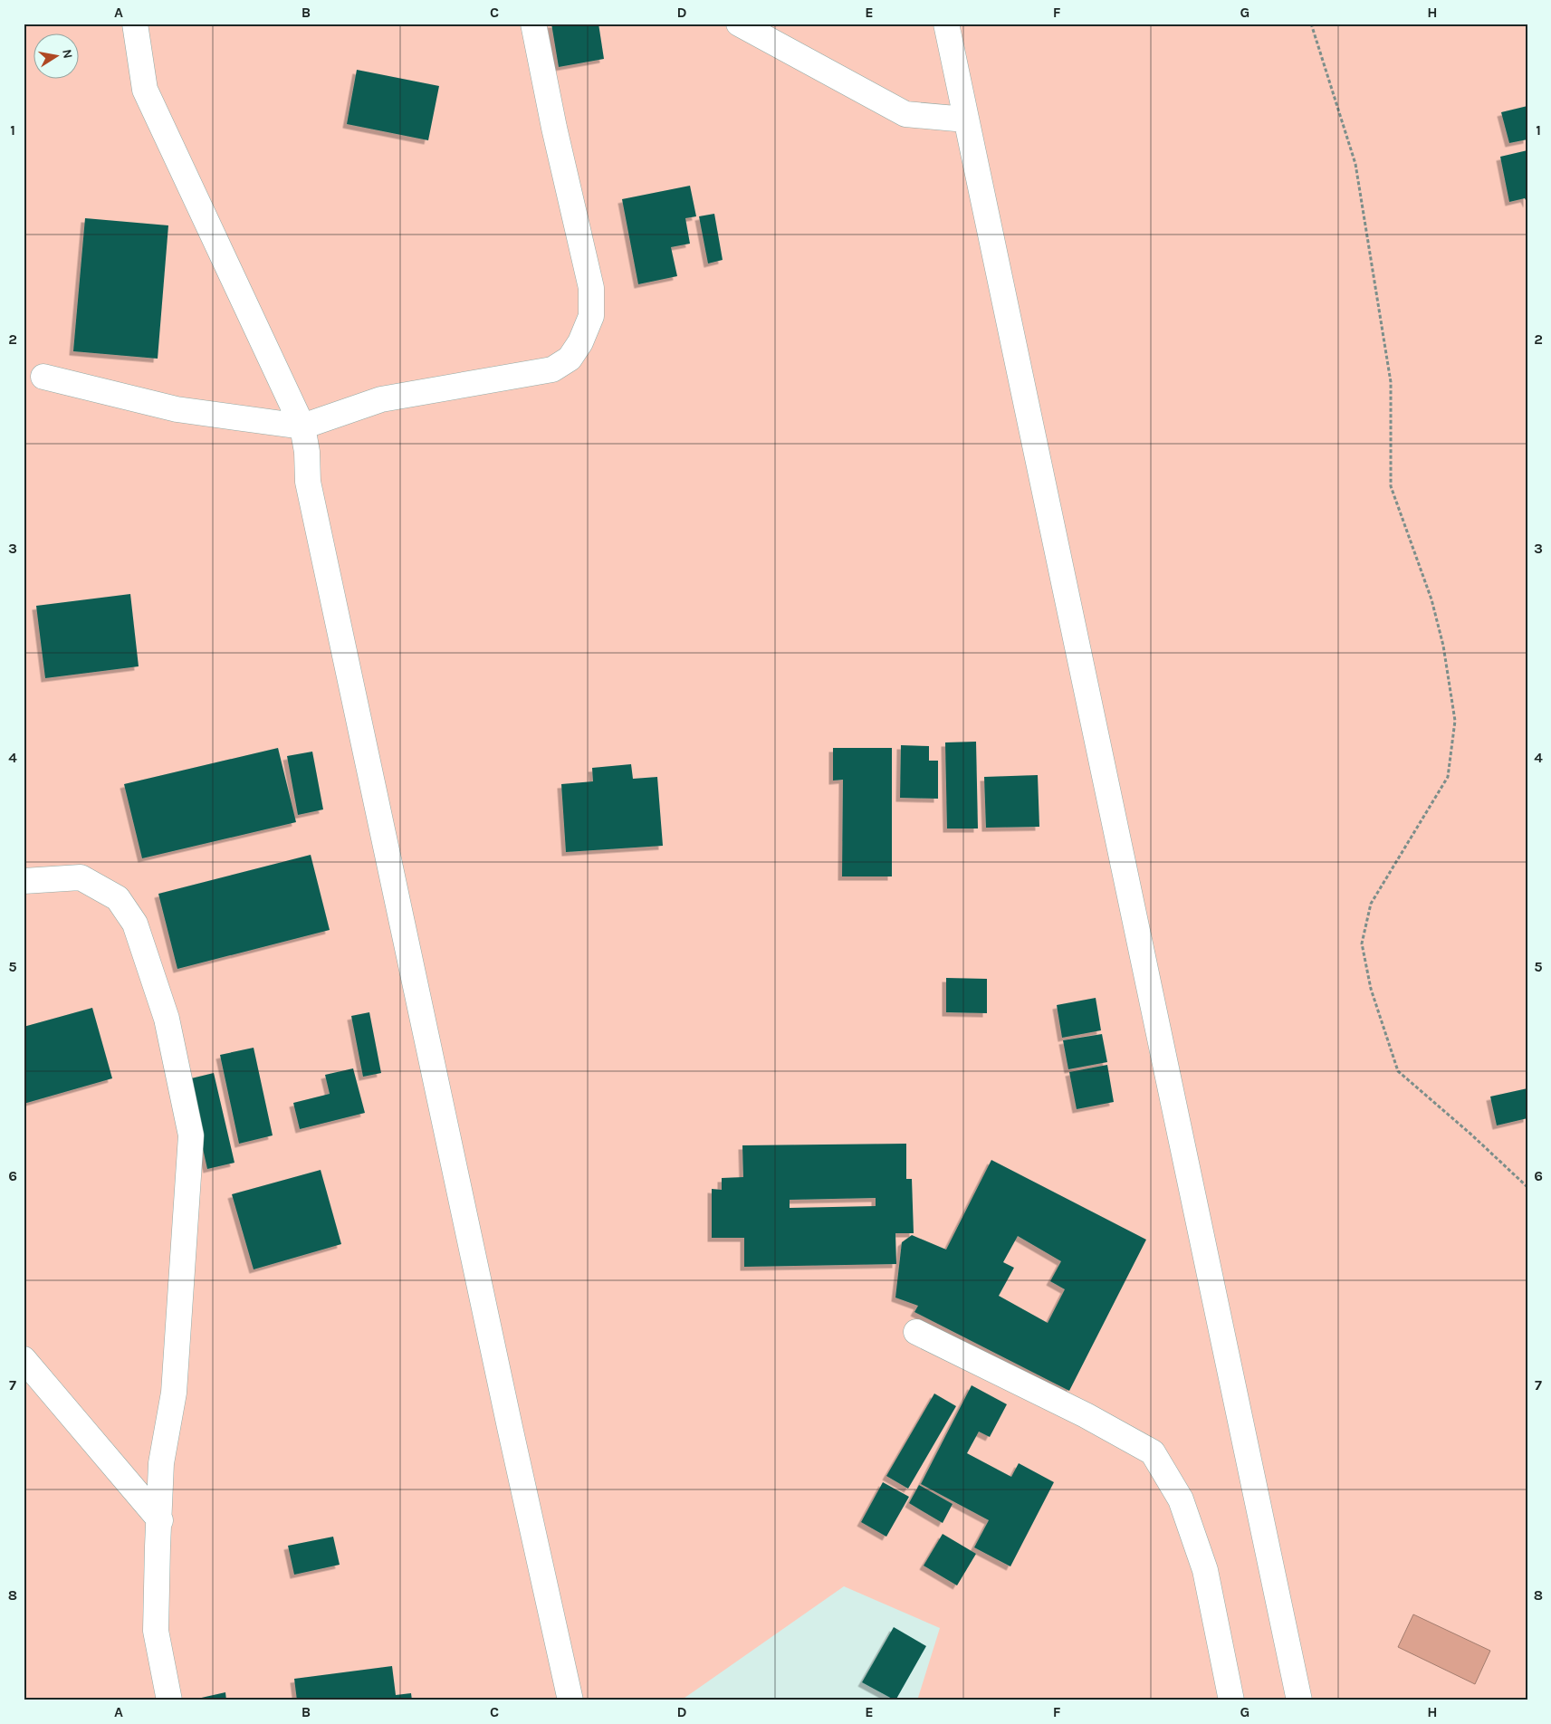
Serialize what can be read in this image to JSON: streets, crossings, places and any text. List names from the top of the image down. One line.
{"north":"right","grid":{"columns":["A","B","C","D","E","F","G","H"],"rows":["1","2","3","4","5","6","7","8"]}}
